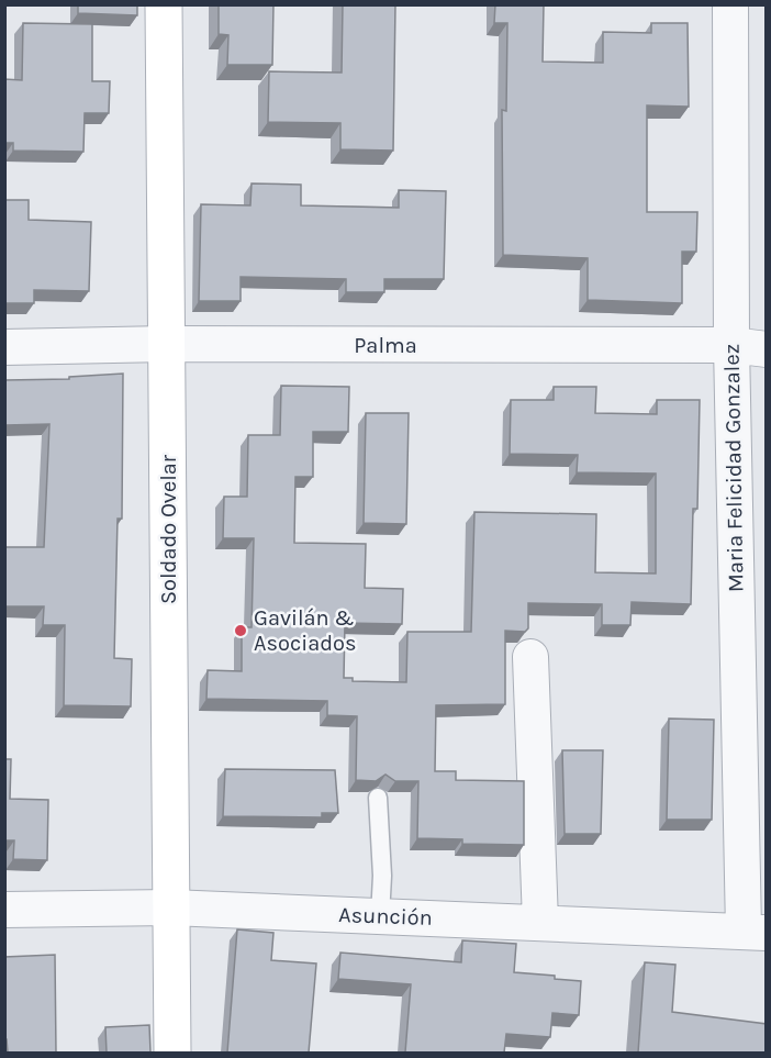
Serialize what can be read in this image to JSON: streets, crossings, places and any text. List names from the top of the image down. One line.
{"streets":{"main road":["Soldado Ovelar"],"street":["Palma","Maria Felicidad Gonzalez","Asunción"]},"crossings":[["Palma","Maria Felicidad Gonzalez"],["Palma","Soldado Ovelar"],["Maria Felicidad Gonzalez","Asunción"],["Soldado Ovelar","Asunción"]],"places":["Gavilán & Asociados"]}
